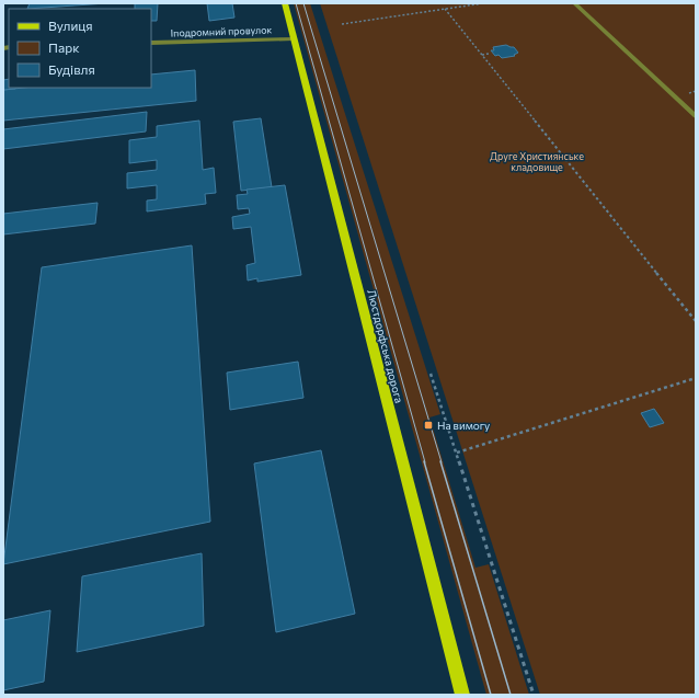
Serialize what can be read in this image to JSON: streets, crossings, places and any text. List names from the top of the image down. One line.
{"streets":{"main road":["Люстдорфська дорога"],"street":["Іподромний провулок"]},"crossings":[["Іподромний провулок","Люстдорфська дорога"]],"parks":["Друге Християнське кладовище"],"places":{"transit":["На вимогу"]},"legend":["Вулиця","Парк","Будівля"]}
